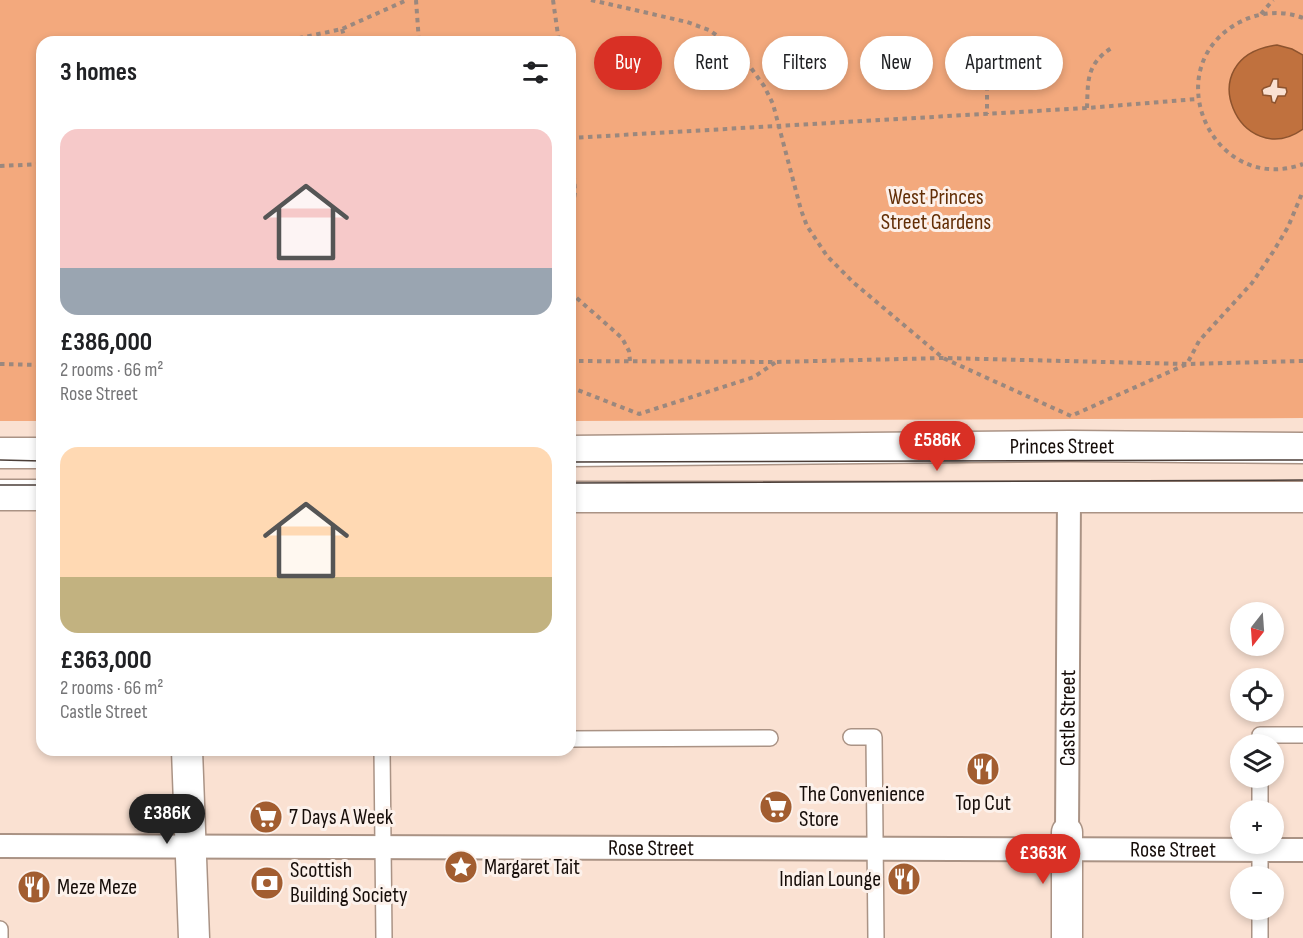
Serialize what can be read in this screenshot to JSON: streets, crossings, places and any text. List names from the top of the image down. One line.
{"streets":{"street":["Princes Street","Castle Street","Rose Street"]},"crossings":[["Castle Street","Rose Street"]],"parks":["West Princes Street Gardens"],"places":{"restaurant":["Top Cut","Indian Lounge","Meze Meze"],"supermarket":["The Convenience Store","7 Days A Week"],"place":["Margaret Tait"],"bank":["Scottish Building Society"]},"north":"bottom","page":{"chip":["Buy","Rent","Filters","New","Apartment"],"heading":"3 homes","list":[{"name":"£386,000","note":"2 rooms · 66 m² · Rose Street"},{"name":"£363,000","note":"2 rooms · 66 m² · Castle Street"}],"price":["£586K","£386K","£363K"],"map_buttons":["+","−"]}}
